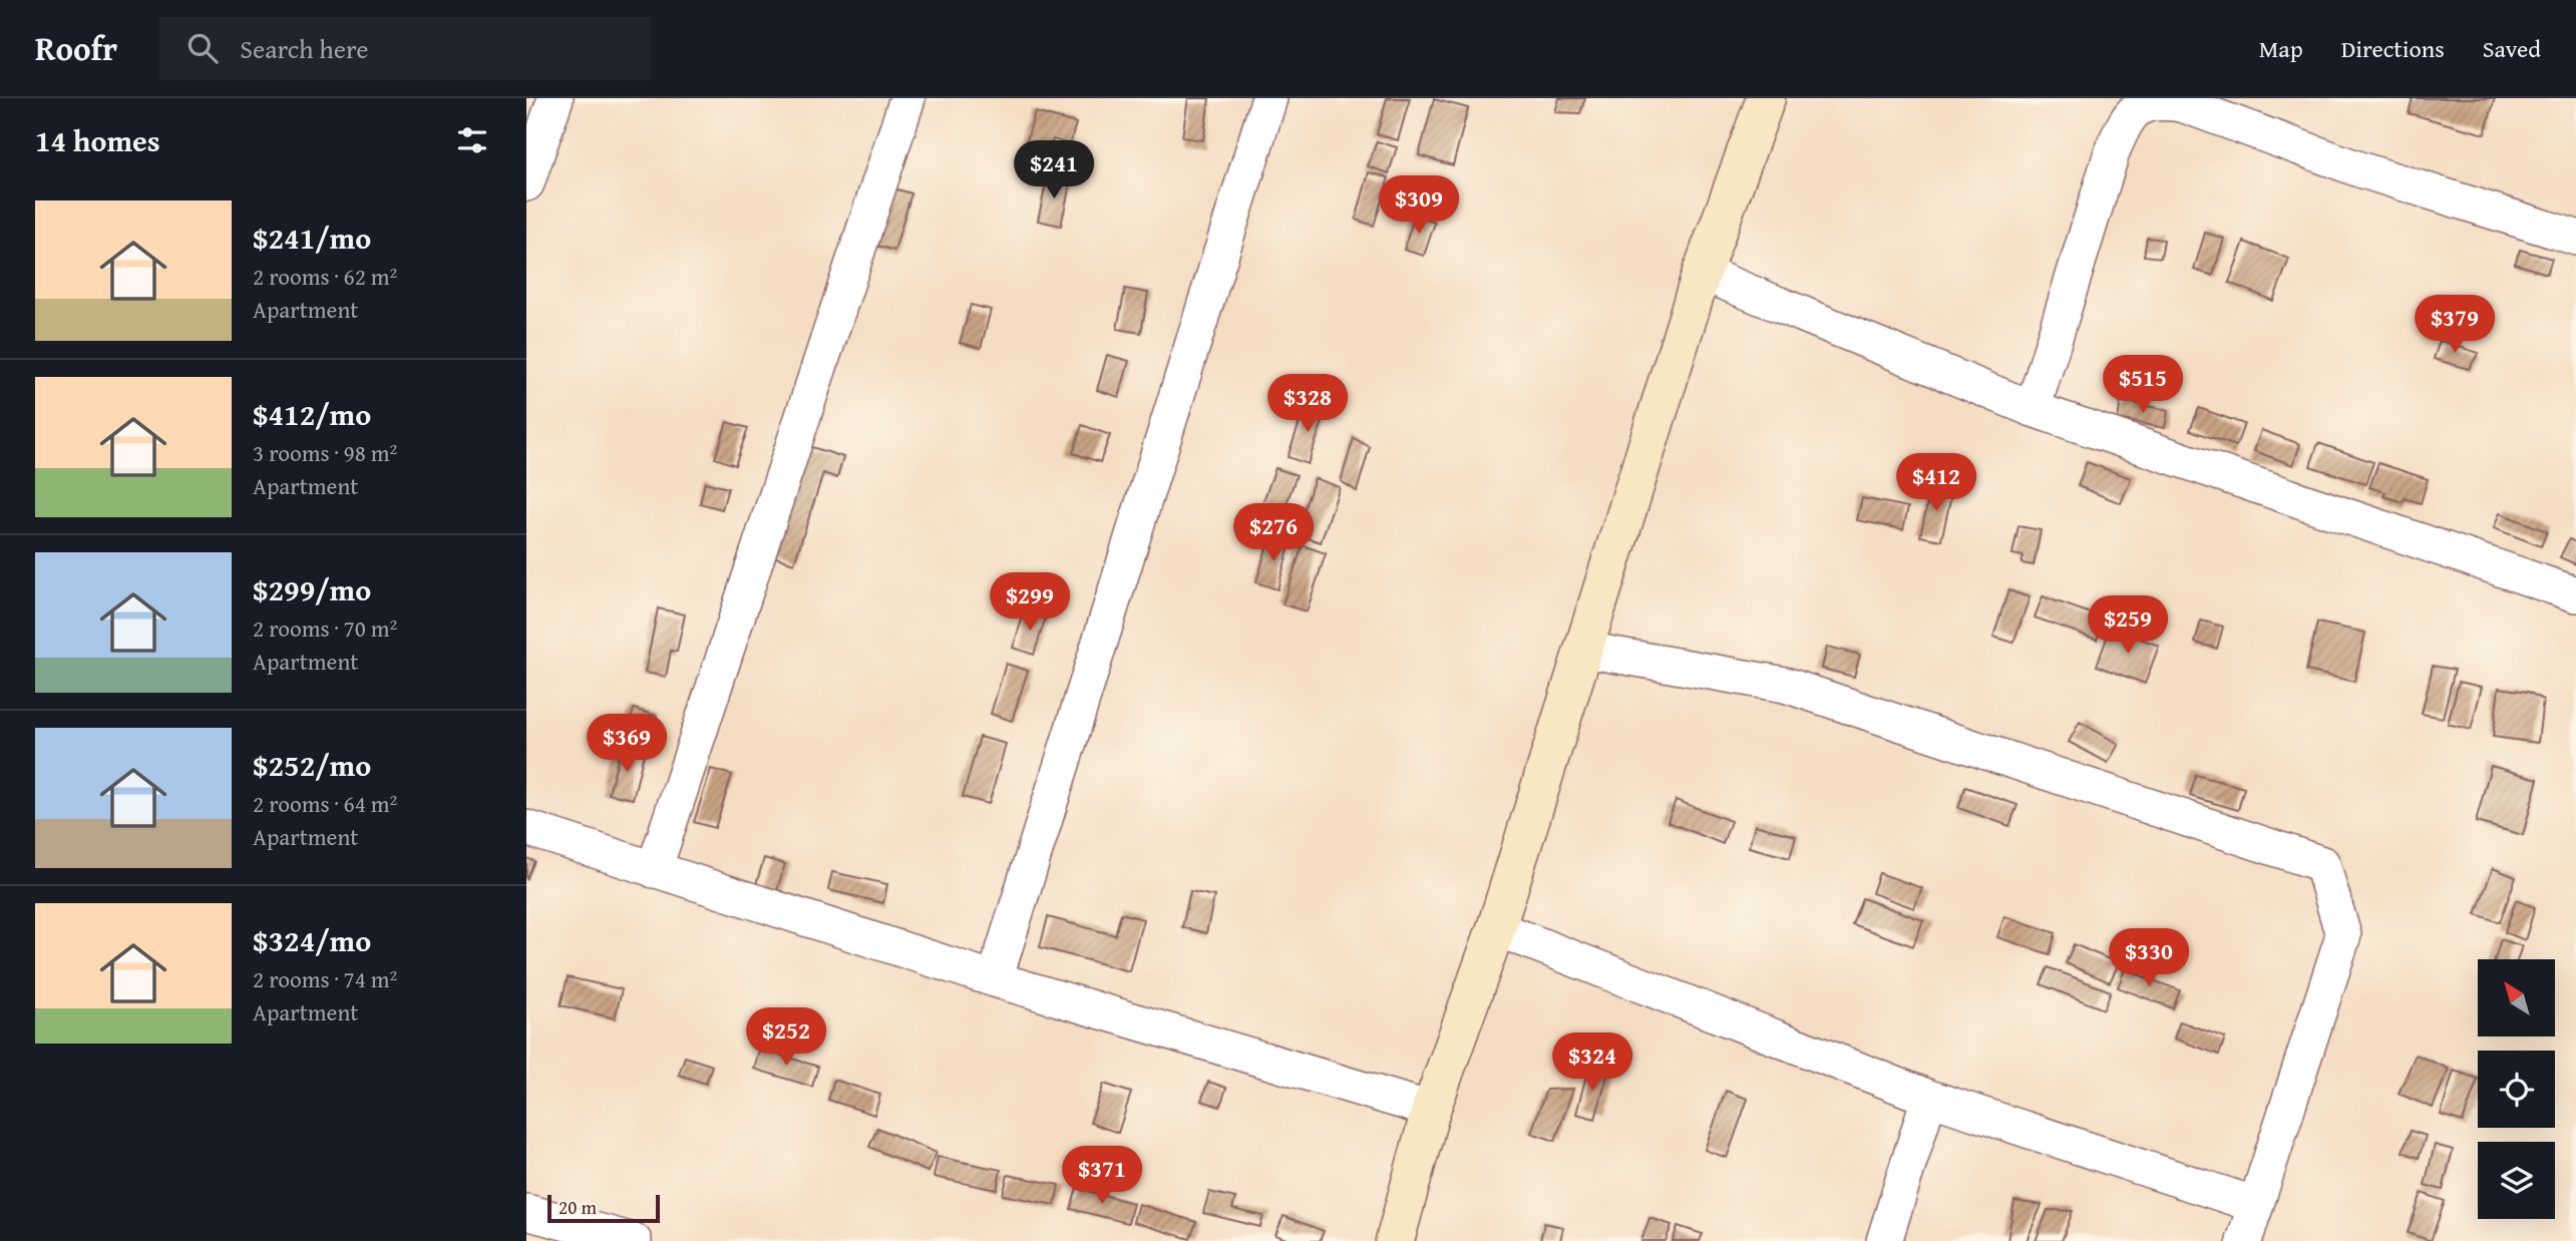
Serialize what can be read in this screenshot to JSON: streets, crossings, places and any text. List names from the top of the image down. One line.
{"scale_bar":"20 m","north":"top left","page":{"header":"Roofr","search":"Search here","nav":["Map","Directions","Saved"],"heading":"14 homes","price":["$241","$309","$379","$515","$328","$412","$276","$299","$259","$369","$330","$252","$324","$371"],"list":[{"name":"$241/mo","note":"2 rooms · 62 m² · Apartment"},{"name":"$412/mo","note":"3 rooms · 98 m² · Apartment"},{"name":"$299/mo","note":"2 rooms · 70 m² · Apartment"},{"name":"$252/mo","note":"2 rooms · 64 m² · Apartment"},{"name":"$324/mo","note":"2 rooms · 74 m² · Apartment"}],"scale":"20 m"}}
